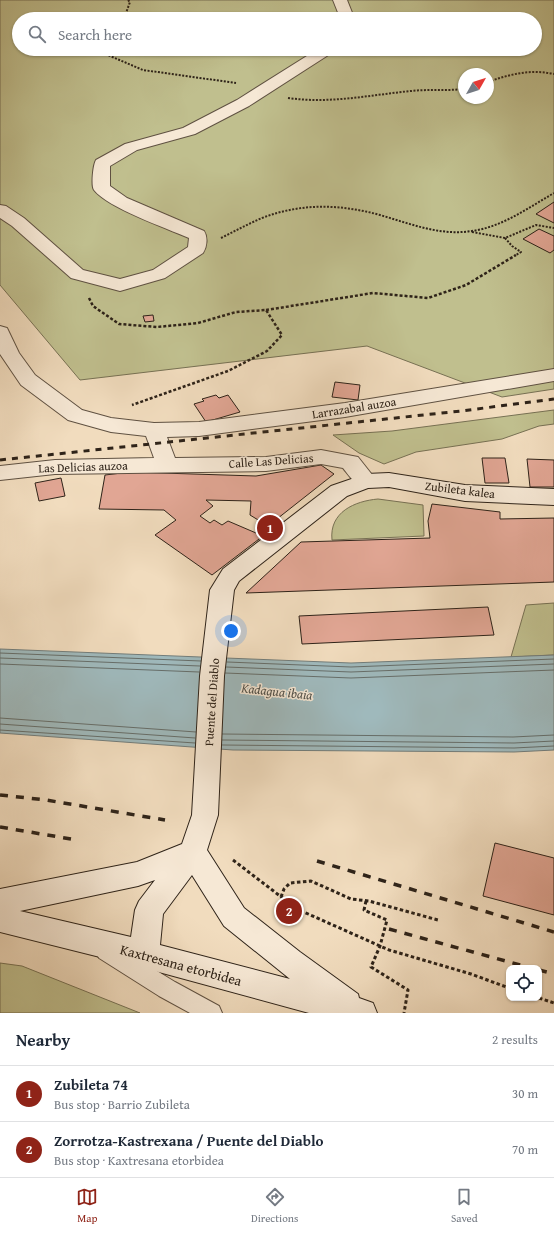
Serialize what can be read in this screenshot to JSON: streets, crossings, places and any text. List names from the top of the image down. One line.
{"streets":{"street":["Larrazabal auzoa","Calle Las Delicias","Las Delicias auzoa","Zubileta kalea","Puente del Diablo","Kaxtresana etorbidea"]},"crossings":[["Calle Las Delicias","Las Delicias auzoa"],["Calle Las Delicias","Zubileta kalea"],["Zubileta kalea","Puente del Diablo"],["Puente del Diablo","Kaxtresana etorbidea"]],"water":["Kadagua ibaia"],"north":"top right","page":{"search":"Search here","pins":["1","2"],"heading":["Nearby","2 results"],"list":[{"mark":"1","name":"Zubileta 74","note":"Bus stop · Barrio Zubileta","value":"30 m"},{"mark":"2","name":"Zorrotza-Kastrexana / Puente del Diablo","note":"Bus stop · Kaxtresana etorbidea","value":"70 m"}],"nav":["Map","Directions","Saved"]}}
